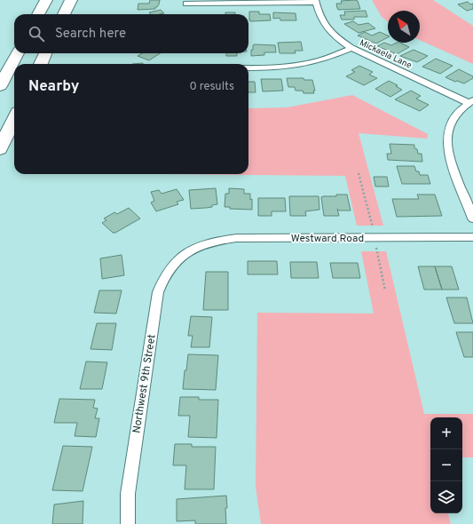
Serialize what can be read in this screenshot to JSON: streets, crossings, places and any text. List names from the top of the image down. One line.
{"streets":{"street":["Mickaela Lane","Westward Road","Northwest 9th Street"]},"crossings":[["Westward Road","Northwest 9th Street"]],"north":"top left","page":{"search":"Search here","heading":["Nearby","0 results"],"map_buttons":["+","−"]}}
